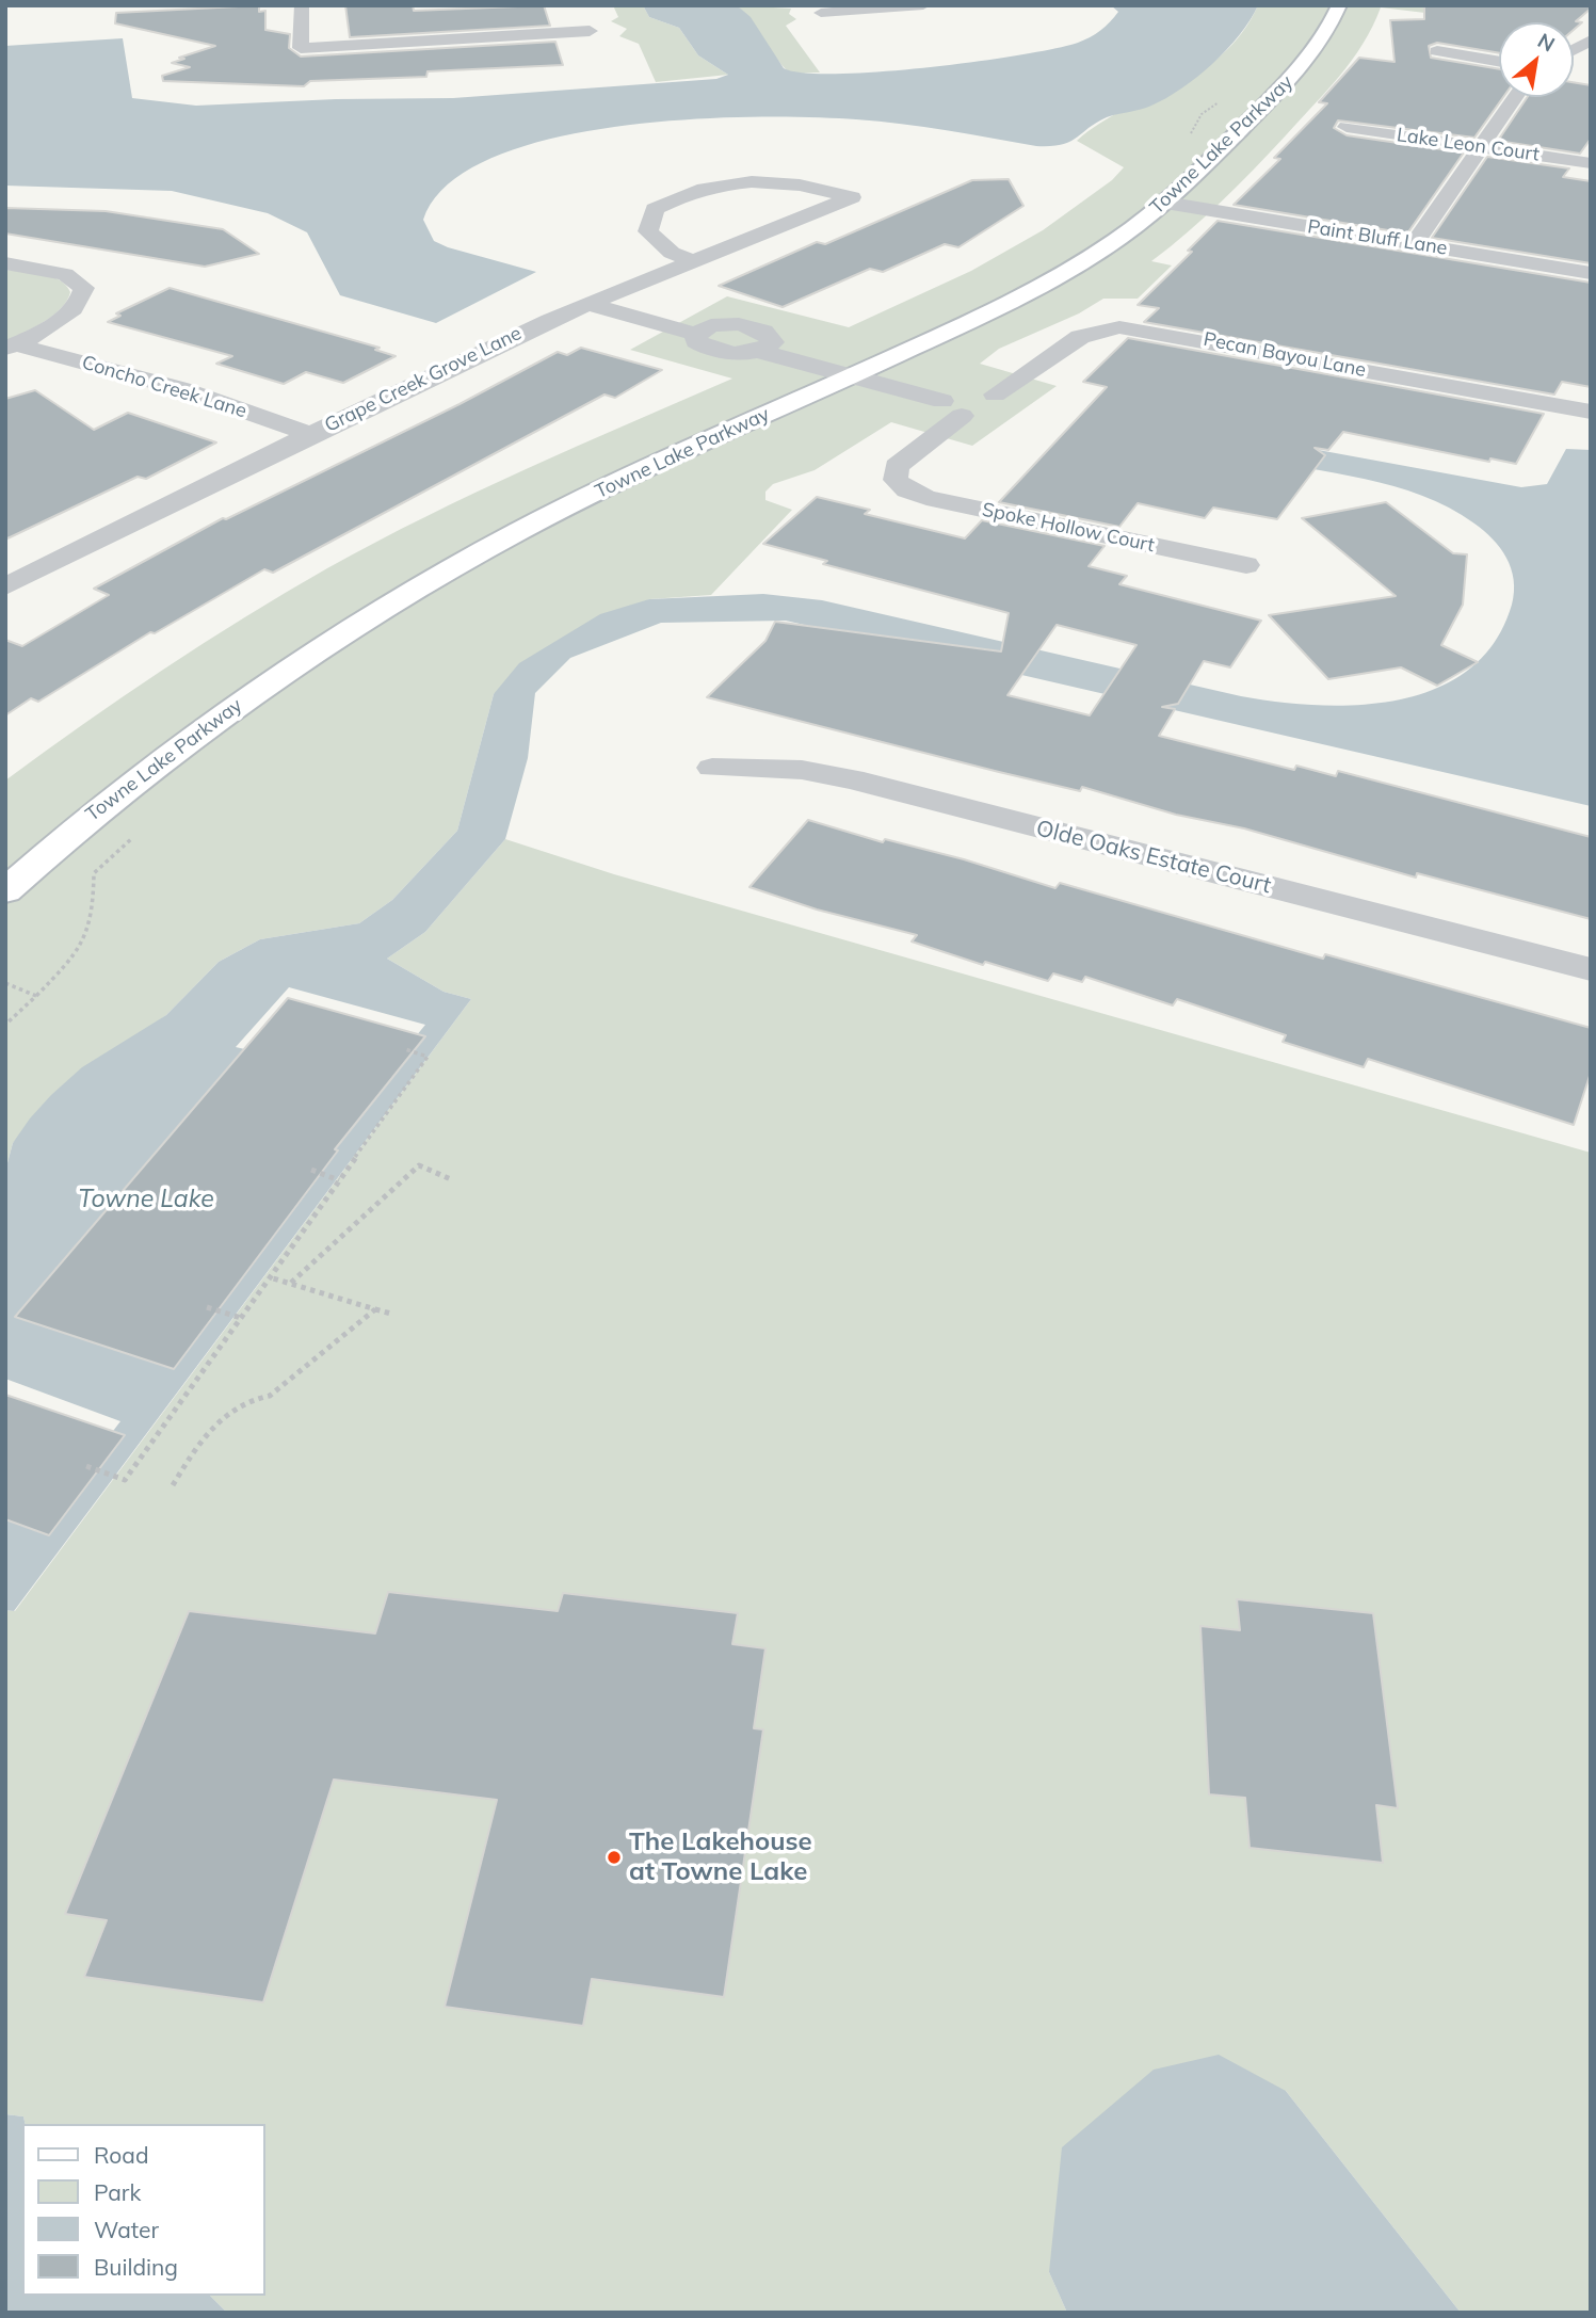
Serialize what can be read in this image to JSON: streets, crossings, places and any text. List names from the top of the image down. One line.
{"streets":{"street":["Towne Lake Parkway","Lake Leon Court","Paint Bluff Lane","Pecan Bayou Lane","Grape Creek Grove Lane","Concho Creek Lane","Spoke Hollow Court","Olde Oaks Estate Court"]},"crossings":[["Towne Lake Parkway","Paint Bluff Lane"],["Pecan Bayou Lane","Spoke Hollow Court"],["Grape Creek Grove Lane","Concho Creek Lane"]],"water":["Towne Lake"],"places":["The Lakehouse at Towne Lake"],"legend":["Road","Park","Water","Building"],"north":"top right"}
